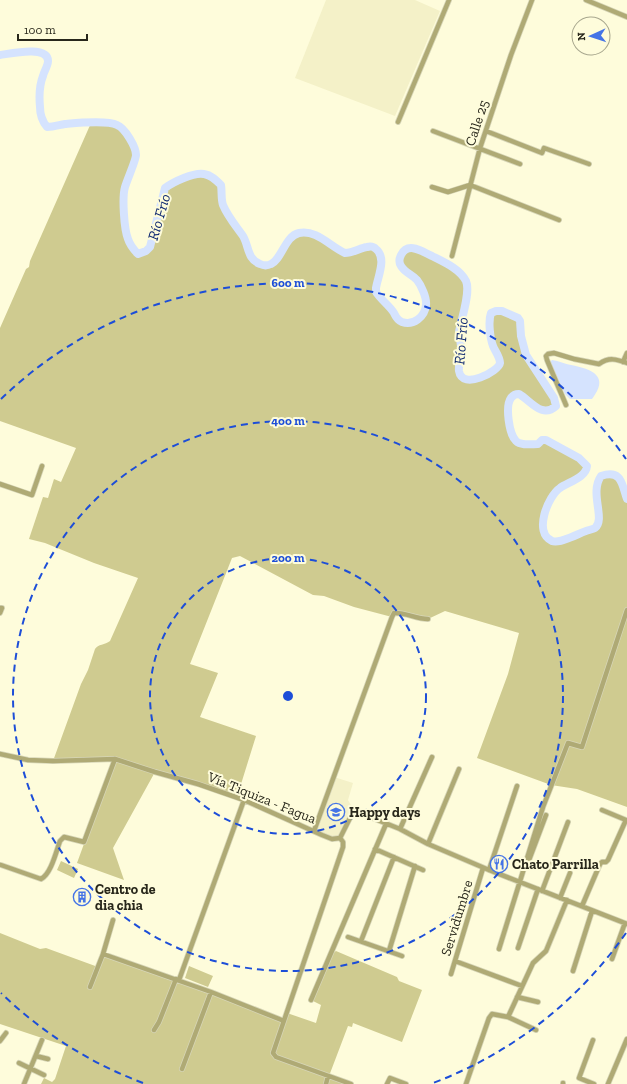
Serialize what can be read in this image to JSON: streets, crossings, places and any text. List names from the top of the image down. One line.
{"streets":{"street":["Calle 25","Vía Tiquiza - Fagua","Servidumbre"]},"water":["Río Frío"],"places":{"school or university":["Happy days"],"restaurant":["Chato Parrilla"],"building":["Centro de dia chia"]},"scale_bar":"100 m","north":"left","rings":["600 m","400 m","200 m"]}
